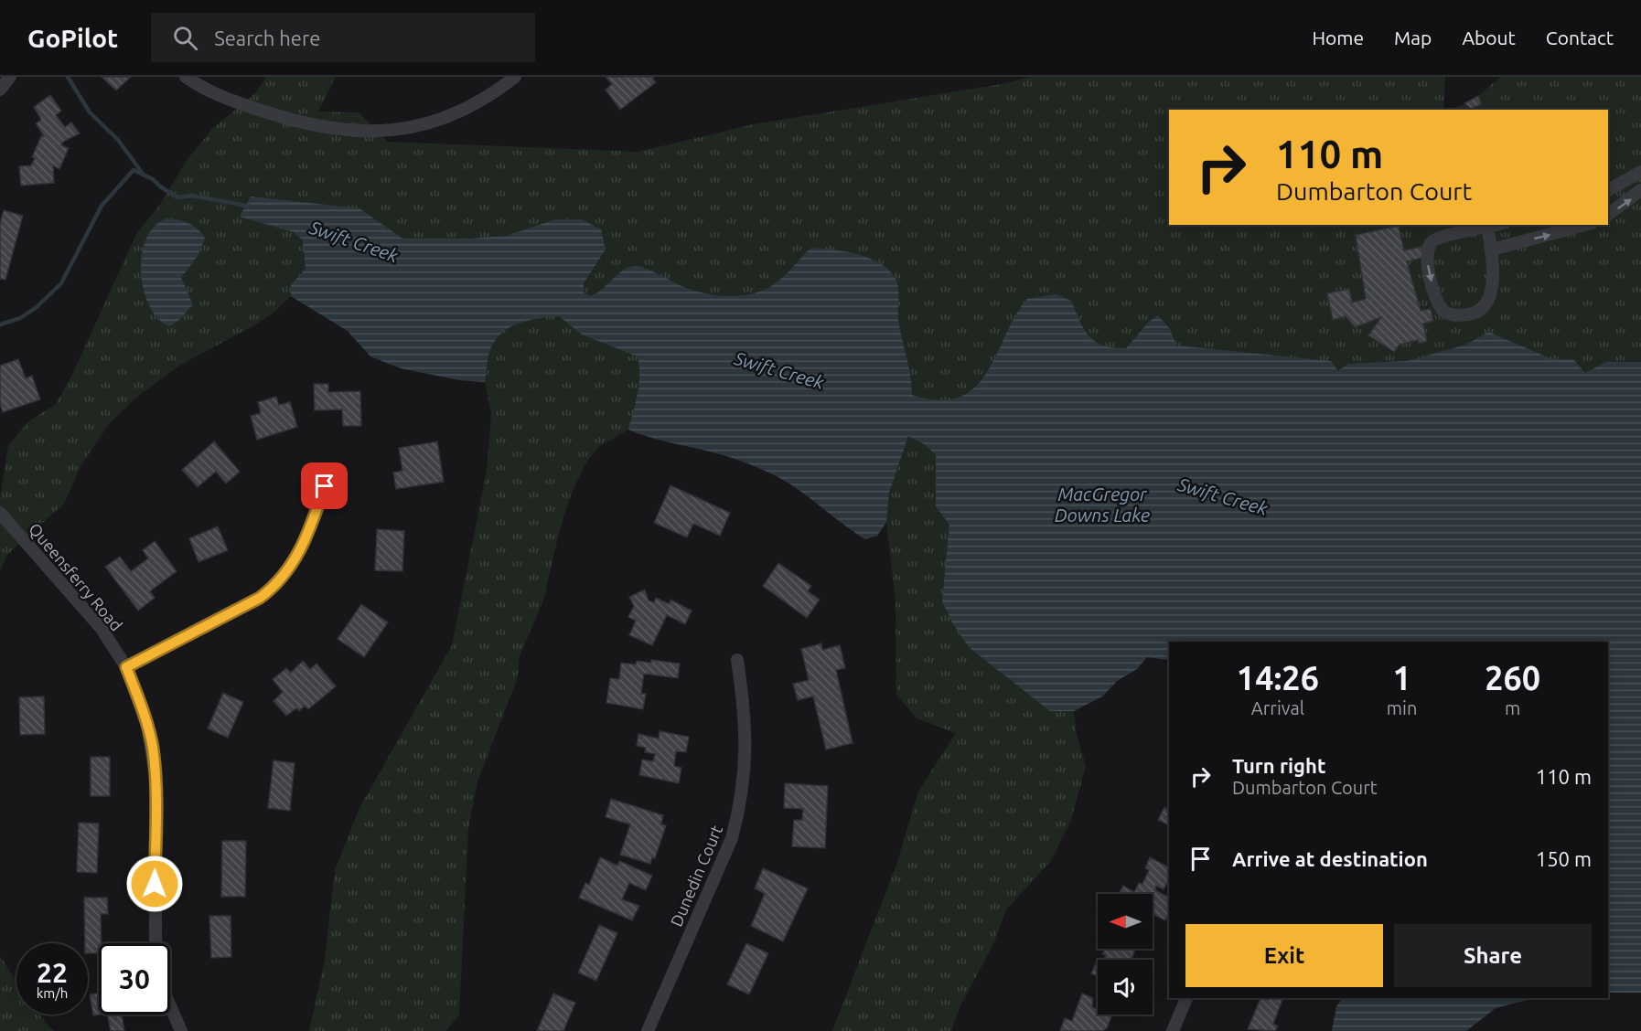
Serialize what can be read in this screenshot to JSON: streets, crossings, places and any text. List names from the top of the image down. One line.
{"streets":{"street":["Queensferry Road","Dunedin Court"]},"water":["Swift Creek","MacGregor Downs Lake"],"north":"left","page":{"header":"GoPilot","search":"Search here","nav":["Home","Map","About","Contact"],"turn":["110 m","Dumbarton Court"],"eta":["14:26","Arrival","1","min","260","m"],"list":[{"name":"Turn right","note":"Dumbarton Court","value":"110 m"},{"name":"Arrive at destination","value":"150 m"}],"buttons":["Exit","Share"],"speed":"22 km/h","limit":"30"}}
